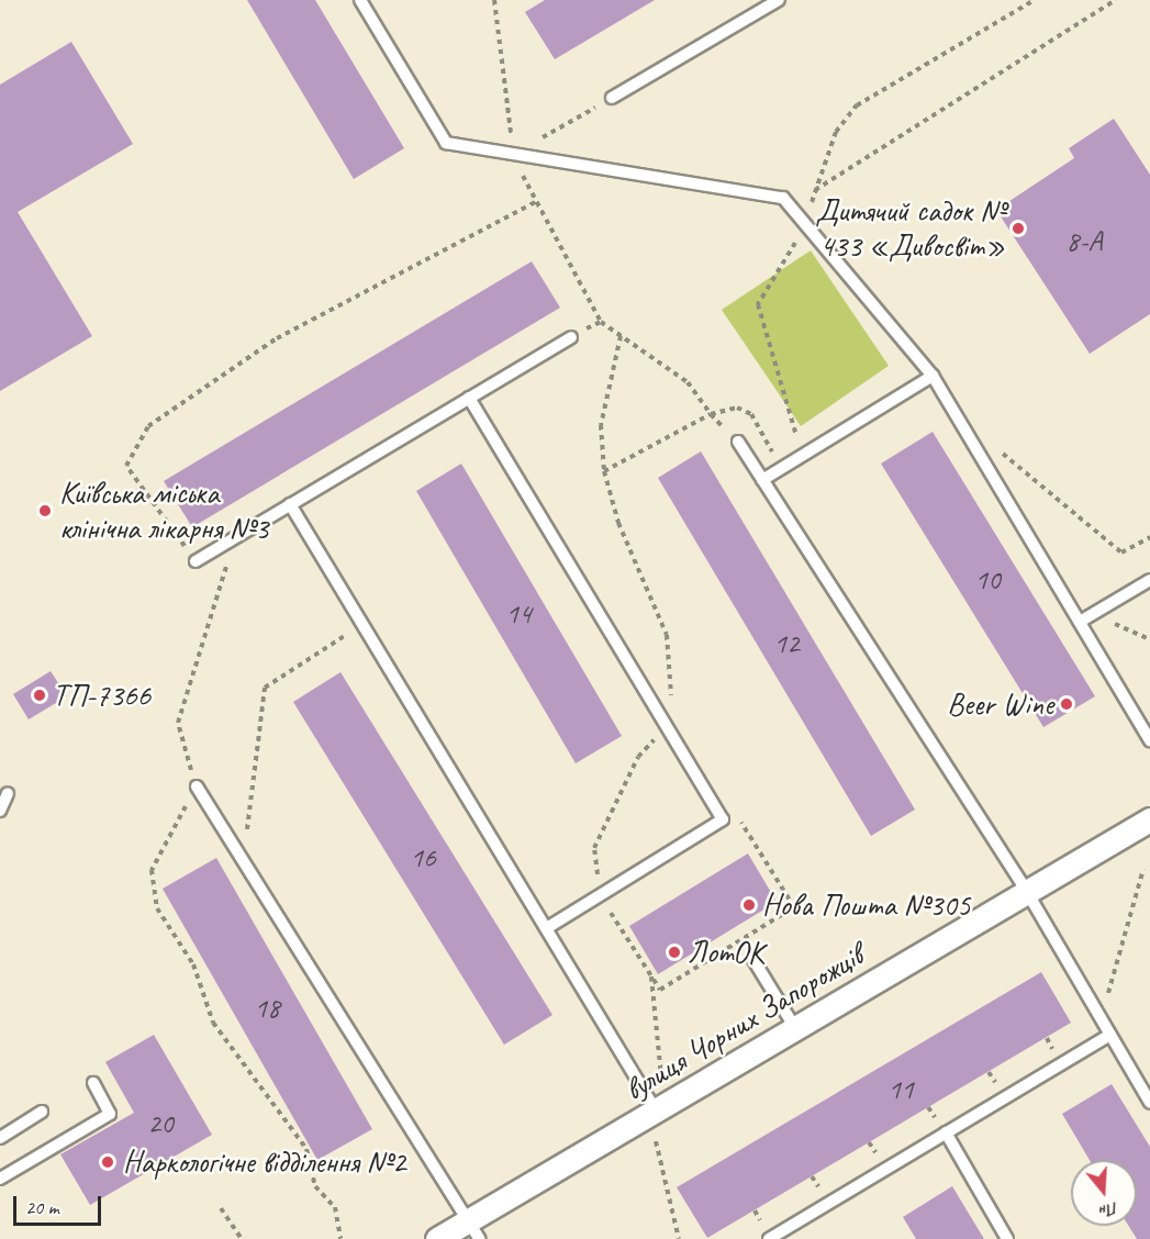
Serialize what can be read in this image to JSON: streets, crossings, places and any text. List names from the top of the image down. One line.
{"streets":{"street":["вулиця Чорних Запорожців"]},"places":["Дитячий садок № 433 «Дивосвіт»","Київська міська клінічна лікарня №3","ТП-7366","Beer Wine","Нова Пошта №305","ЛотОК","Наркологічне відділення №2"],"house_numbers":["8-А","10","14","12","16","18","11","20"],"scale_bar":"20 m","north":"bottom"}
